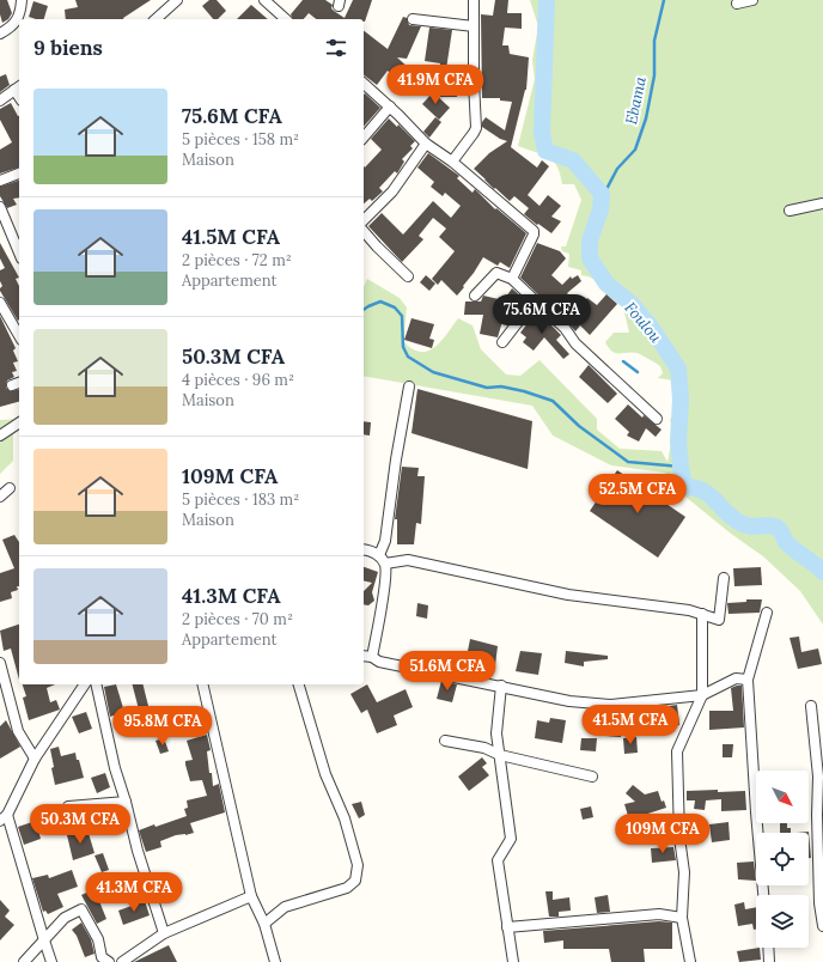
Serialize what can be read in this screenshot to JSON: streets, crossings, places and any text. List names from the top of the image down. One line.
{"water":["Ebama","Foulou"],"north":"bottom right","page":{"heading":"9 biens","price":["41.9M CFA","75.6M CFA","52.5M CFA","51.6M CFA","41.5M CFA","95.8M CFA","50.3M CFA","109M CFA","41.3M CFA"],"list":[{"name":"75.6M CFA","note":"5 pièces · 158 m² · Maison"},{"name":"41.5M CFA","note":"2 pièces · 72 m² · Appartement"},{"name":"50.3M CFA","note":"4 pièces · 96 m² · Maison"},{"name":"109M CFA","note":"5 pièces · 183 m² · Maison"},{"name":"41.3M CFA","note":"2 pièces · 70 m² · Appartement"}]}}
